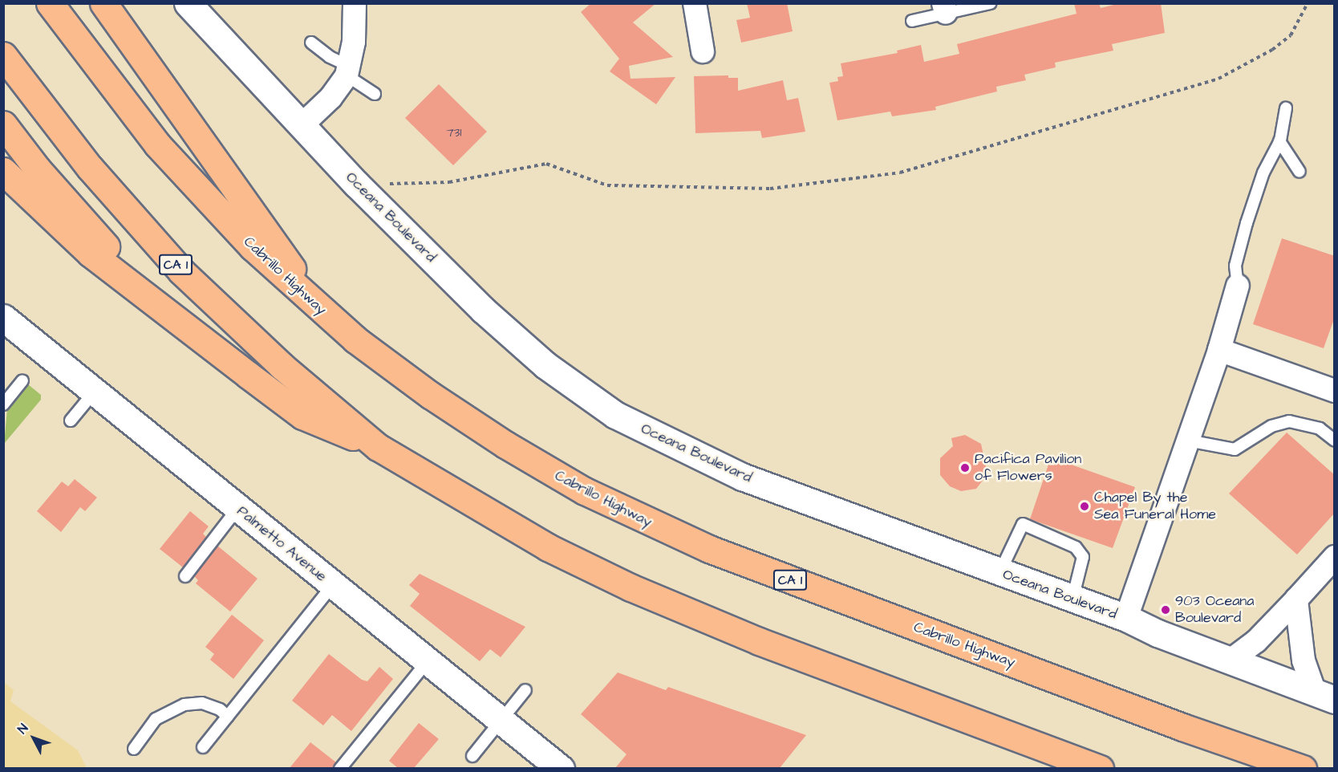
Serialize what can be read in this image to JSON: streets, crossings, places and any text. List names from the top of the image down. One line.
{"streets":{"highway":["CA 1","Cabrillo Highway"],"street":["Oceana Boulevard","Palmetto Avenue"]},"places":["Pacifica Pavilion of Flowers","Chapel By the Sea Funeral Home","903 Oceana Boulevard"],"house_numbers":["731"],"north":"top left"}
